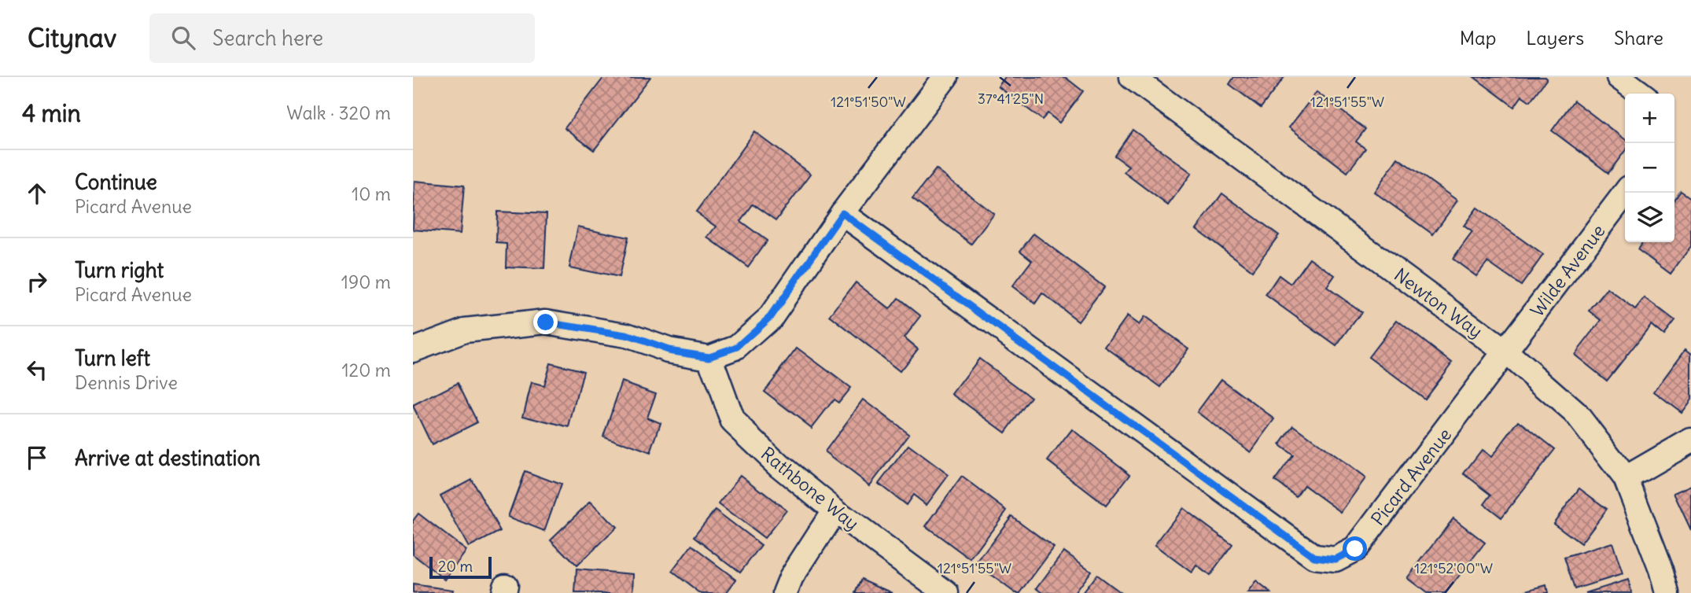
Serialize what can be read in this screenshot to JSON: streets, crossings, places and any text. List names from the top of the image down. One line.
{"streets":{"street":["Wilde Avenue","Newton Way","Picard Avenue","Rathbone Way"]},"crossings":[["Wilde Avenue","Newton Way"],["Wilde Avenue","Picard Avenue"],["Newton Way","Picard Avenue"]],"scale_bar":"20 m","page":{"header":"Citynav","search":"Search here","nav":["Map","Layers","Share"],"heading":["4 min","Walk · 320 m"],"map_buttons":["+","−"],"list":[["Continue","Picard Avenue","10 m"],["Turn right","Picard Avenue","190 m"],["Turn left","Dennis Drive","120 m"],"Arrive at destination"],"scale":"20 m"},"coordinates":["37°41'25\"N","121°51'50\"W","121°51'55\"W","121°52'00\"W"]}
